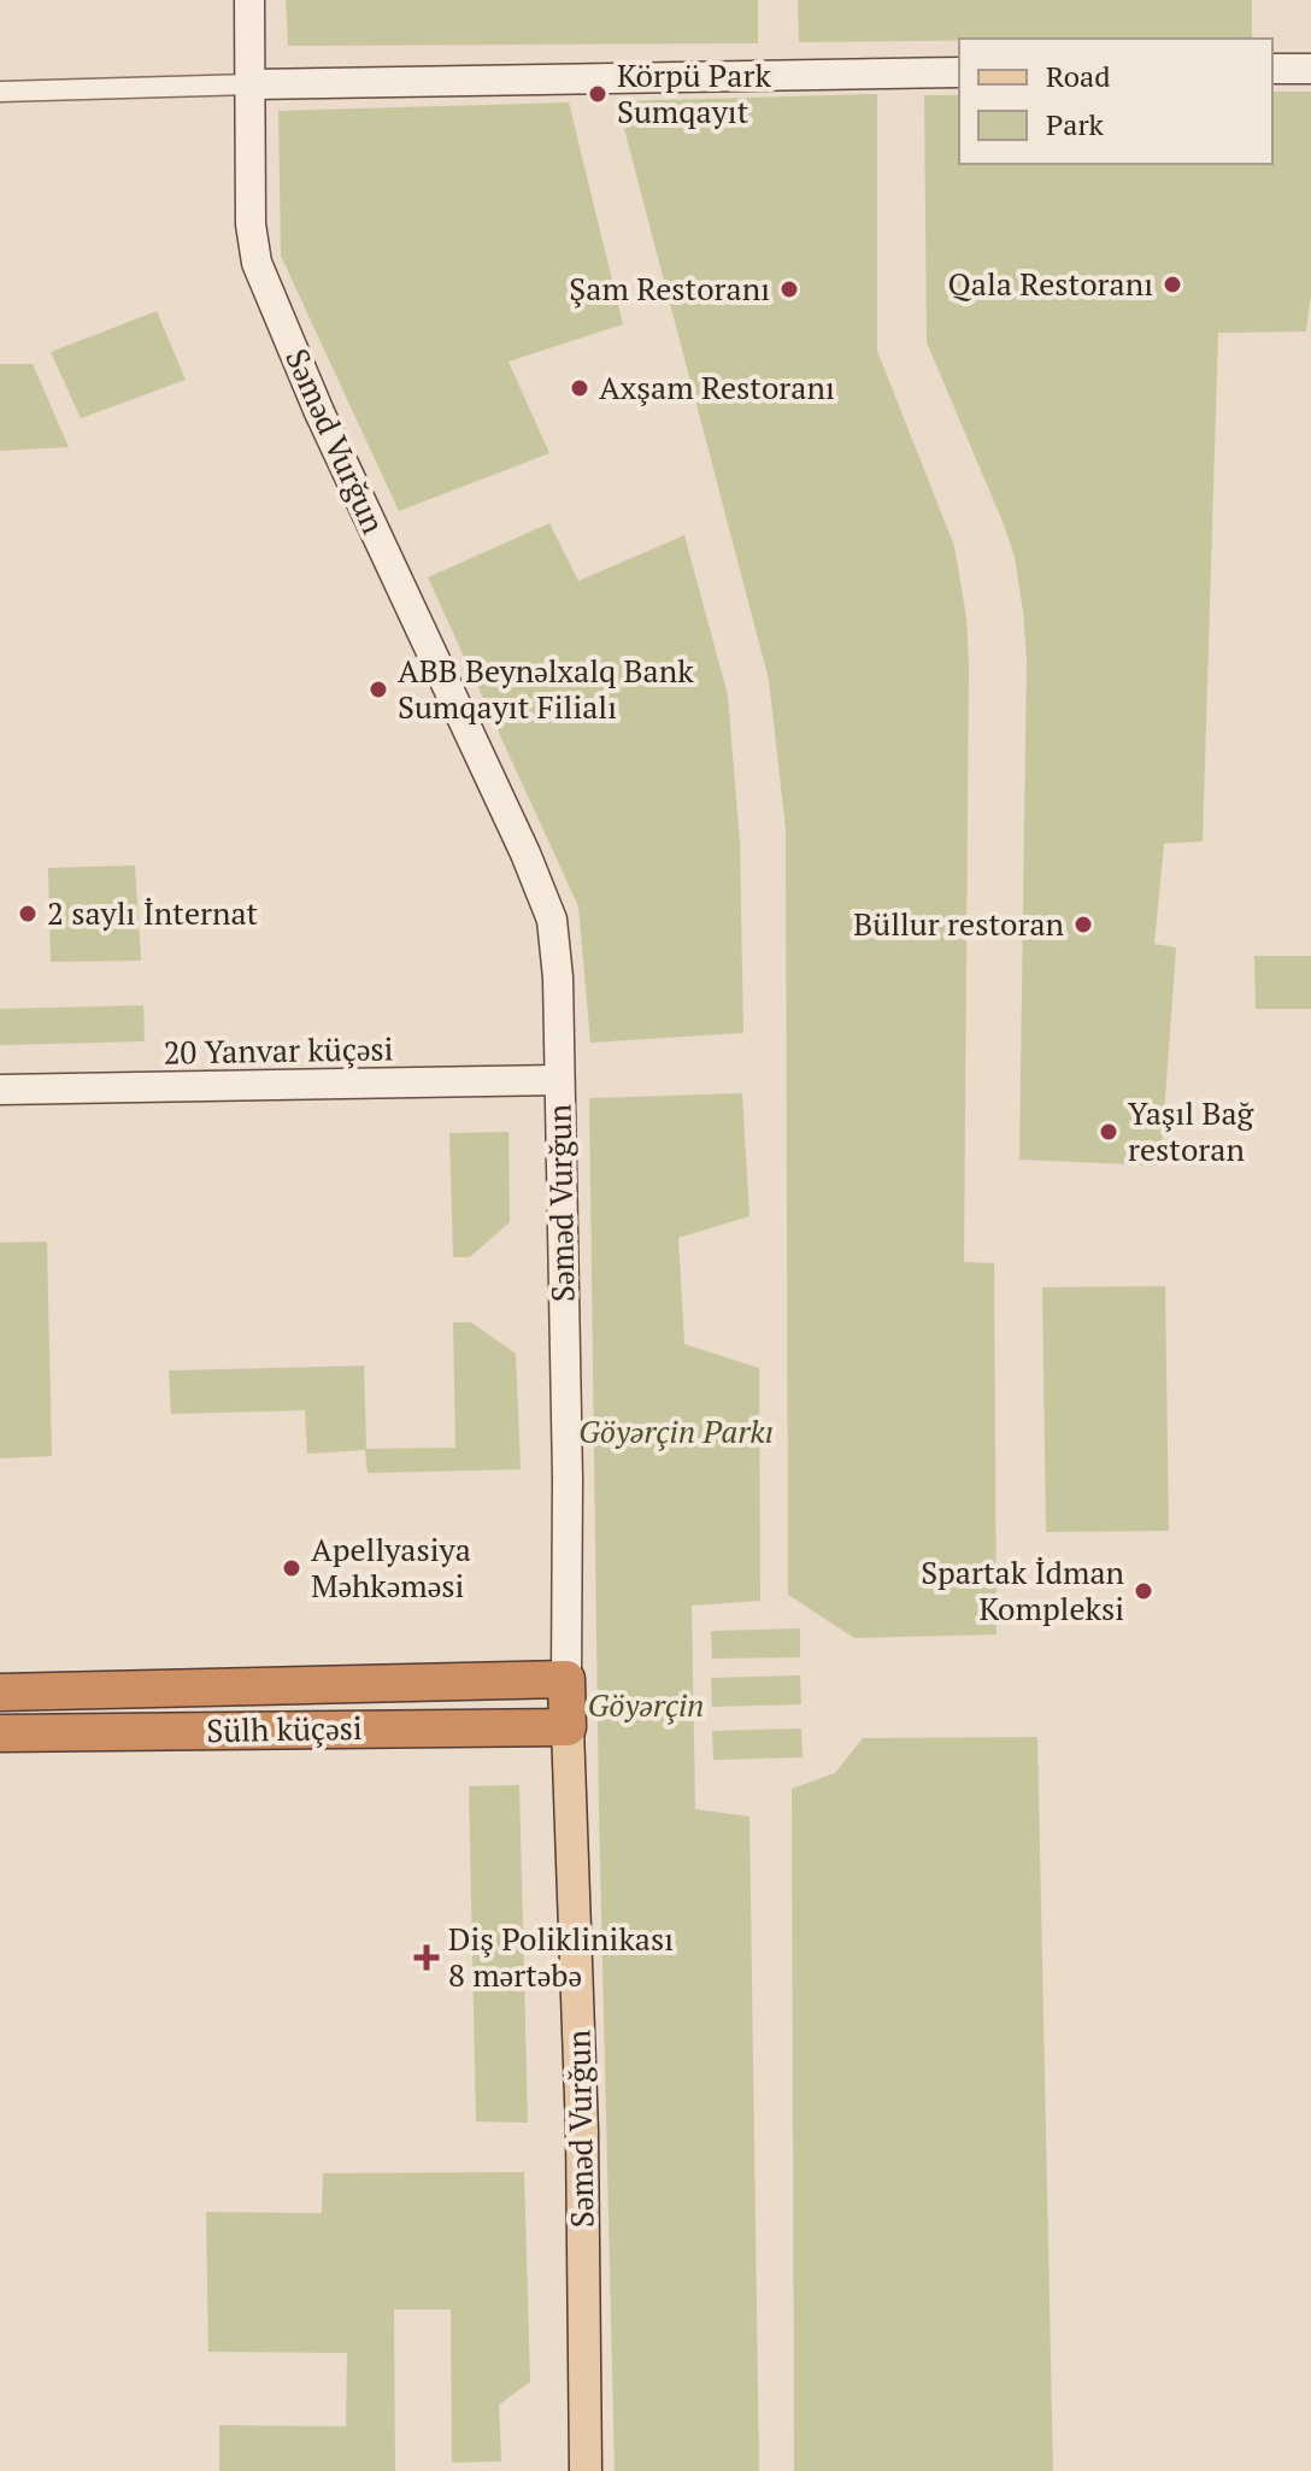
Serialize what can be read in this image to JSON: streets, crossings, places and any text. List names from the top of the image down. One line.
{"streets":{"highway":["Səməd Vurğun","Sülh küçəsi"],"main road":["20 Yanvar küçəsi"]},"crossings":[["Səməd Vurğun","20 Yanvar küçəsi"],["Səməd Vurğun","Sülh küçəsi"]],"parks":["Göyərçin Parkı","Göyərçin"],"places":{"other":["Körpü Park Sumqayıt","Qala Restoranı","Şam Restoranı","Axşam Restoranı","ABB Beynəlxalq Bank Sumqayıt Filialı","2 saylı İnternat","Büllur restoran","Yaşıl Bağ restoran","Apellyasiya Məhkəməsi","Spartak İdman Kompleksi"],"health":["Diş Poliklinikası 8 mərtəbə"]},"legend":["Road","Park"]}
